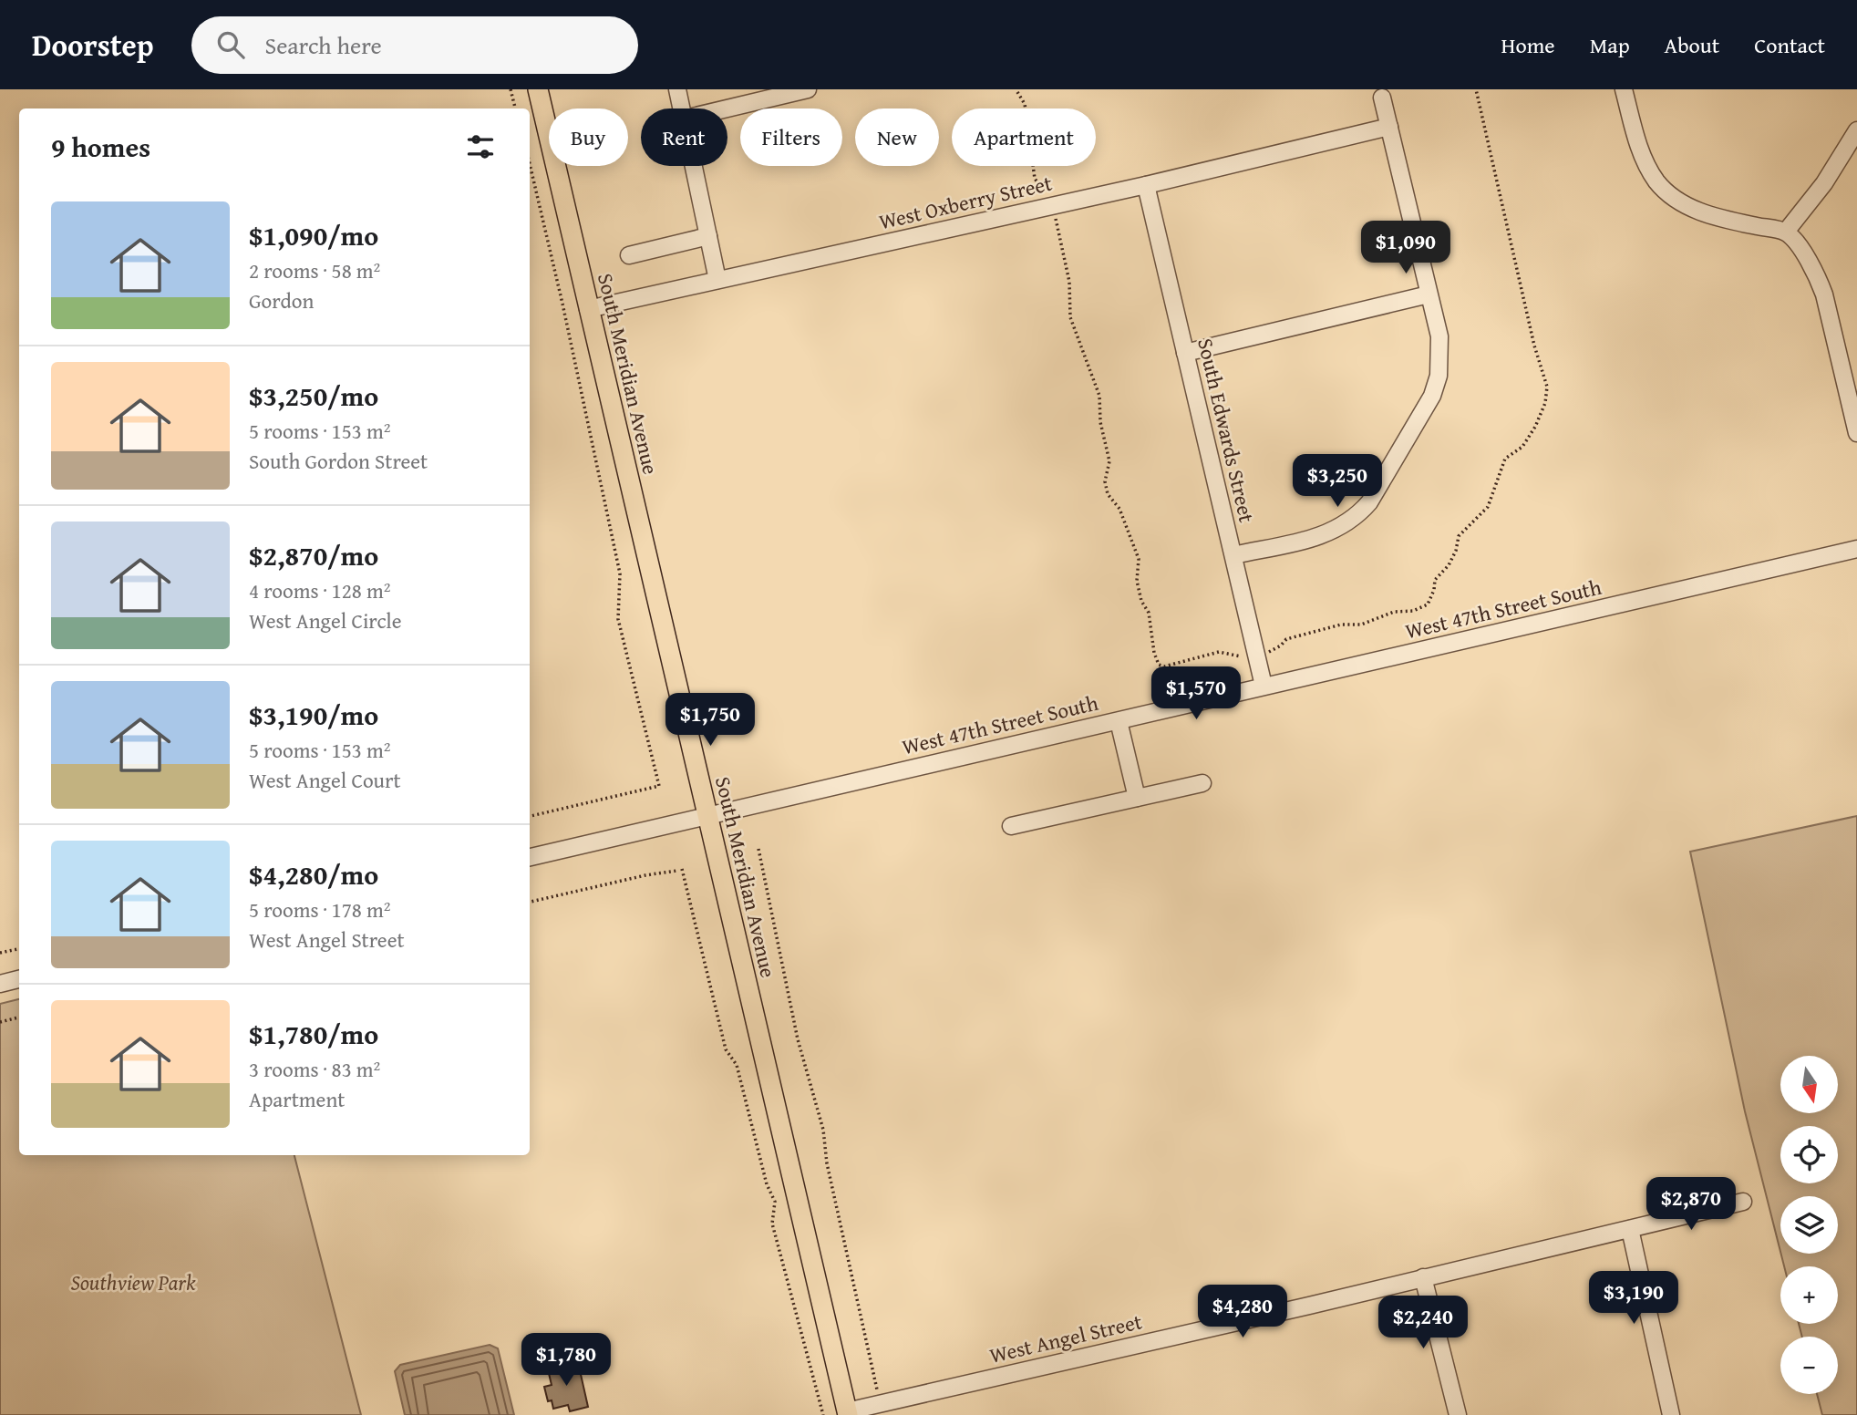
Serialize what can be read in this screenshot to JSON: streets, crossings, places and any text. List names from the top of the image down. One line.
{"streets":{"main road":["South Meridian Avenue"],"street":["West Oxberry Street","South Edwards Street","West 47th Street South","West Angel Street"]},"crossings":[["West Oxberry Street","South Meridian Avenue"],["West Oxberry Street","South Edwards Street"],["South Meridian Avenue","West 47th Street South"],["South Meridian Avenue","West Angel Street"],["South Edwards Street","West 47th Street South"]],"parks":["Southview Park"],"north":"bottom","page":{"header":"Doorstep","search":"Search here","nav":["Home","Map","About","Contact"],"chip":["Buy","Rent","Filters","New","Apartment"],"heading":"9 homes","list":[{"name":"$1,090/mo","note":"2 rooms · 58 m² · Gordon"},{"name":"$3,250/mo","note":"5 rooms · 153 m² · South Gordon Street"},{"name":"$2,870/mo","note":"4 rooms · 128 m² · West Angel Circle"},{"name":"$3,190/mo","note":"5 rooms · 153 m² · West Angel Court"},{"name":"$4,280/mo","note":"5 rooms · 178 m² · West Angel Street"},{"name":"$1,780/mo","note":"3 rooms · 83 m² · Apartment"}],"price":["$1,090","$3,250","$1,570","$1,750","$2,870","$3,190","$4,280","$2,240","$1,780"],"map_buttons":["+","−"]}}
